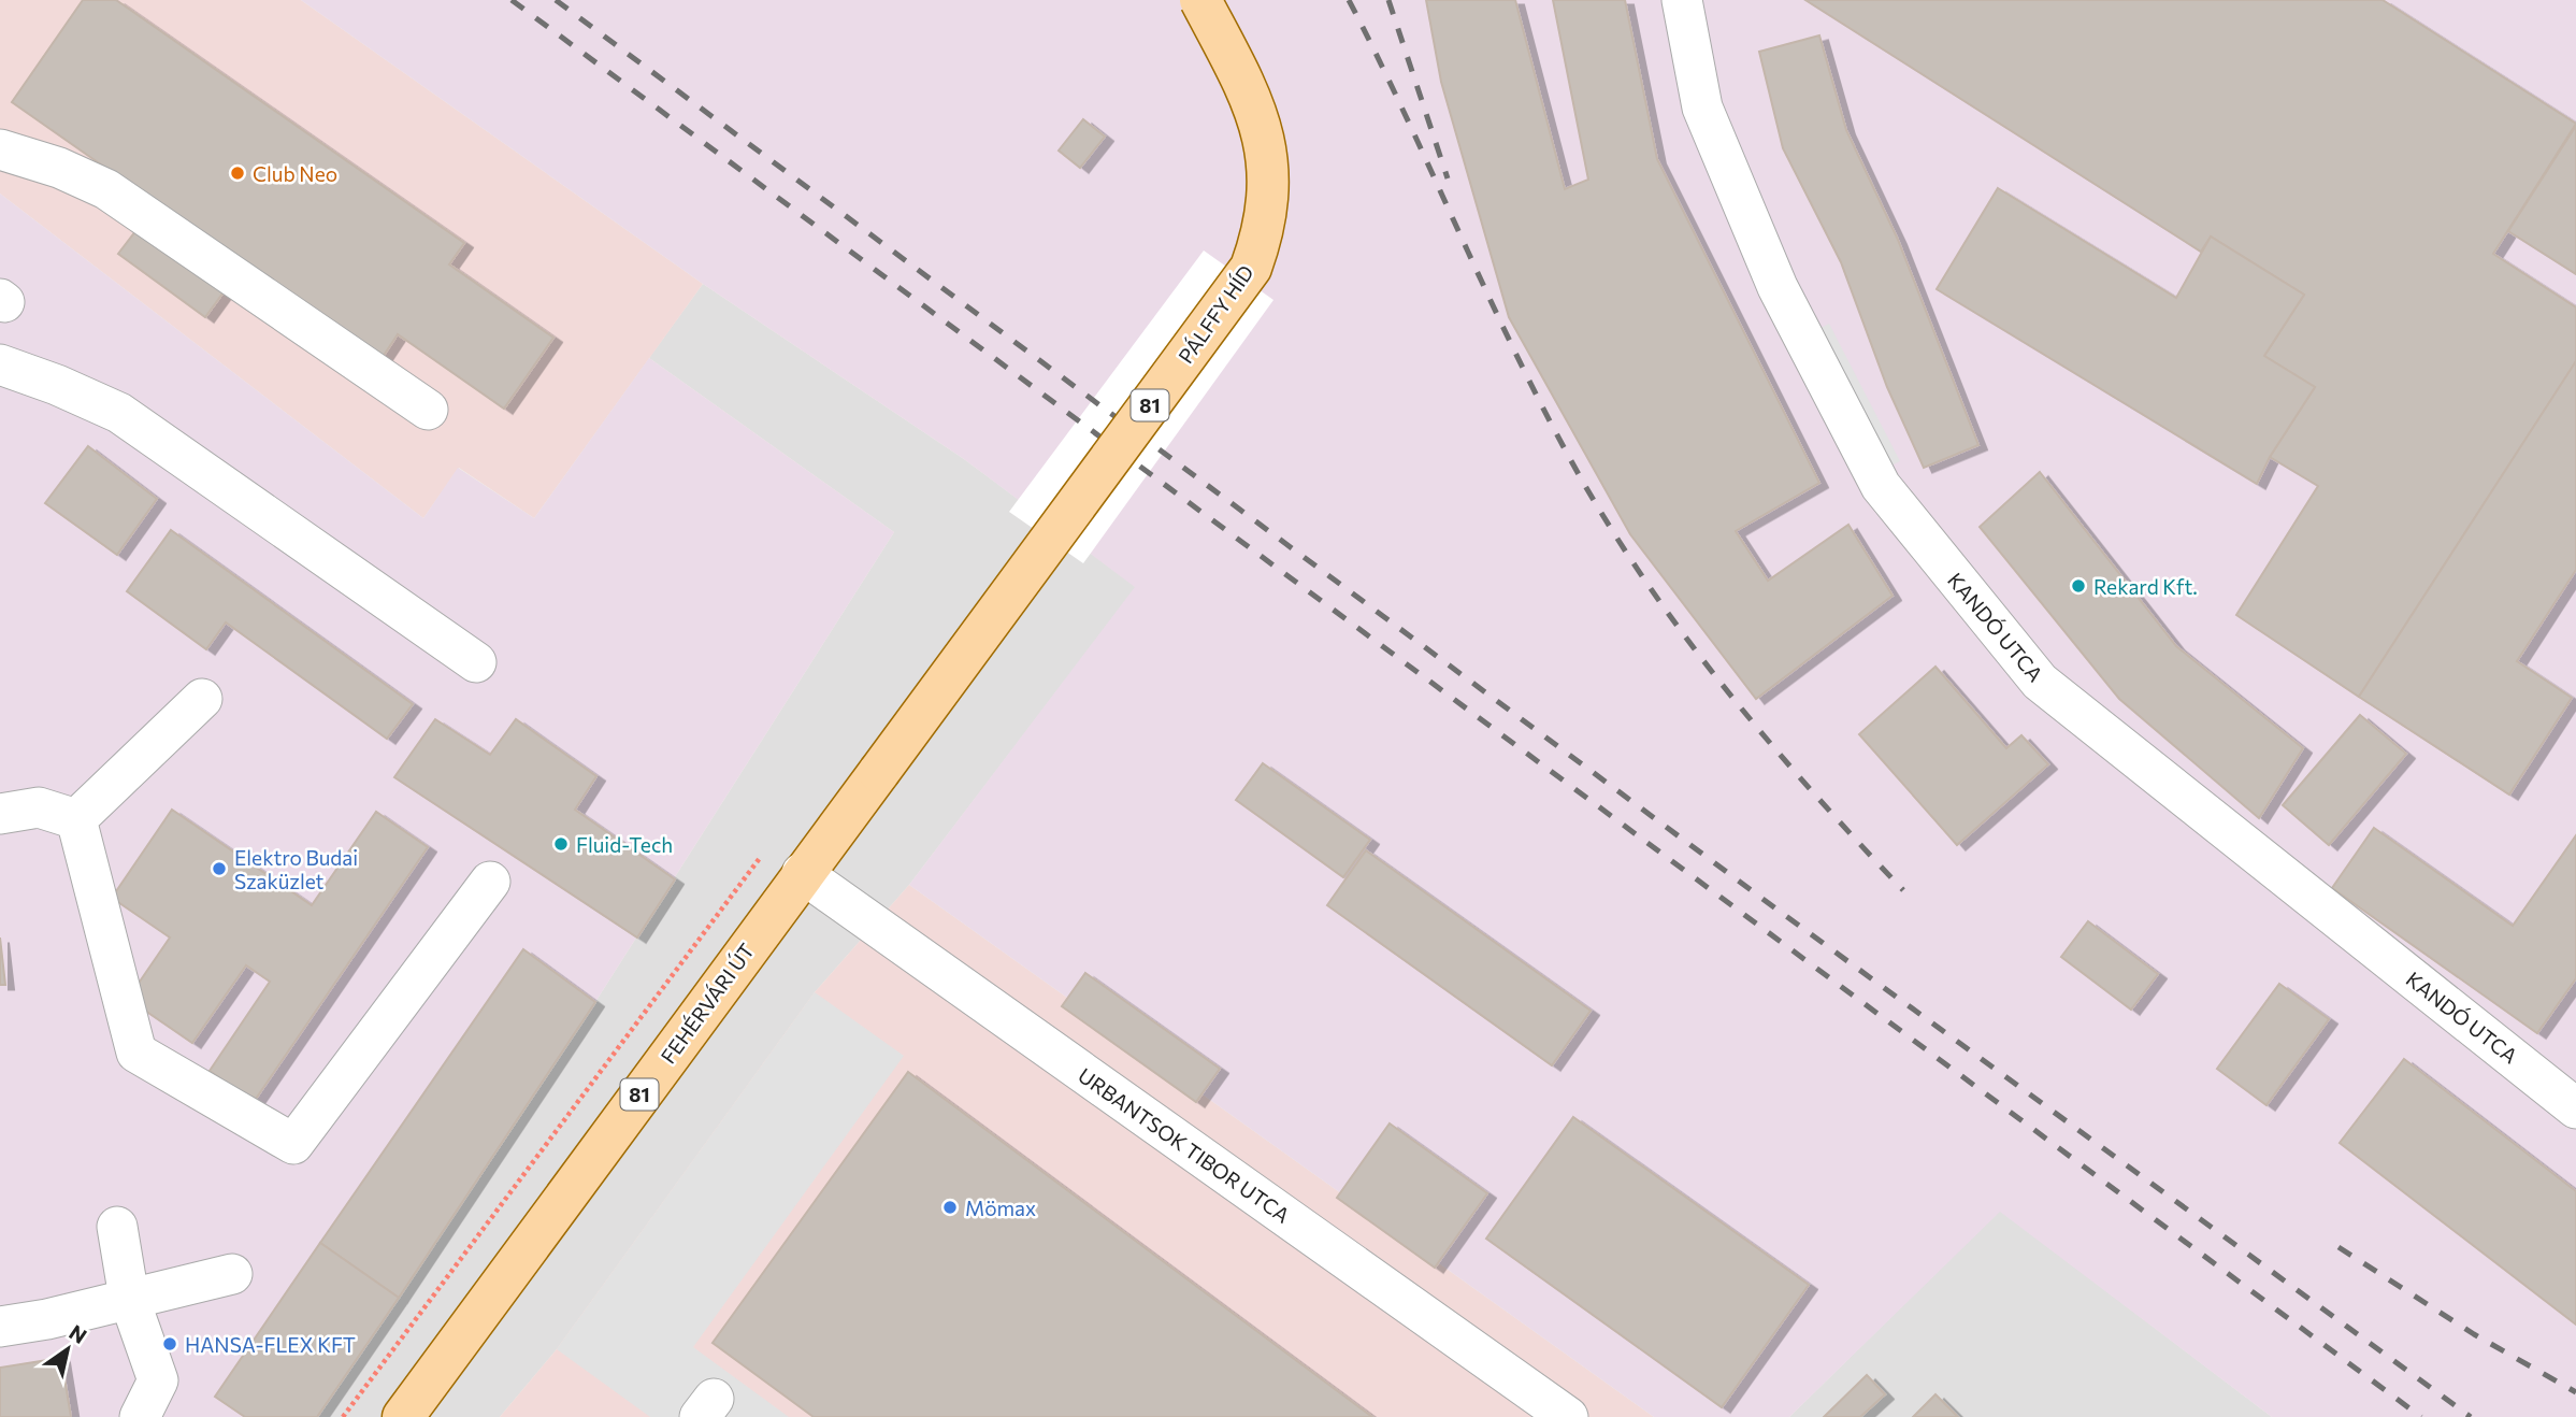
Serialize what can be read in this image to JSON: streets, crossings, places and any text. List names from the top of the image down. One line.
{"streets":{"main road":["PÁLFFY HÍD","81","FEHÉRVÁRI ÚT"],"street":["KANDÓ UTCA","URBANTSOK TIBOR UTCA"]},"crossings":[["PÁLFFY HÍD","FEHÉRVÁRI ÚT"],["FEHÉRVÁRI ÚT","URBANTSOK TIBOR UTCA"]],"places":["Club Neo","Rekard Kft.","Fluid-Tech","Elektro Budai Szaküzlet","Mömax","HANSA-FLEX KFT"],"north":"top right"}
